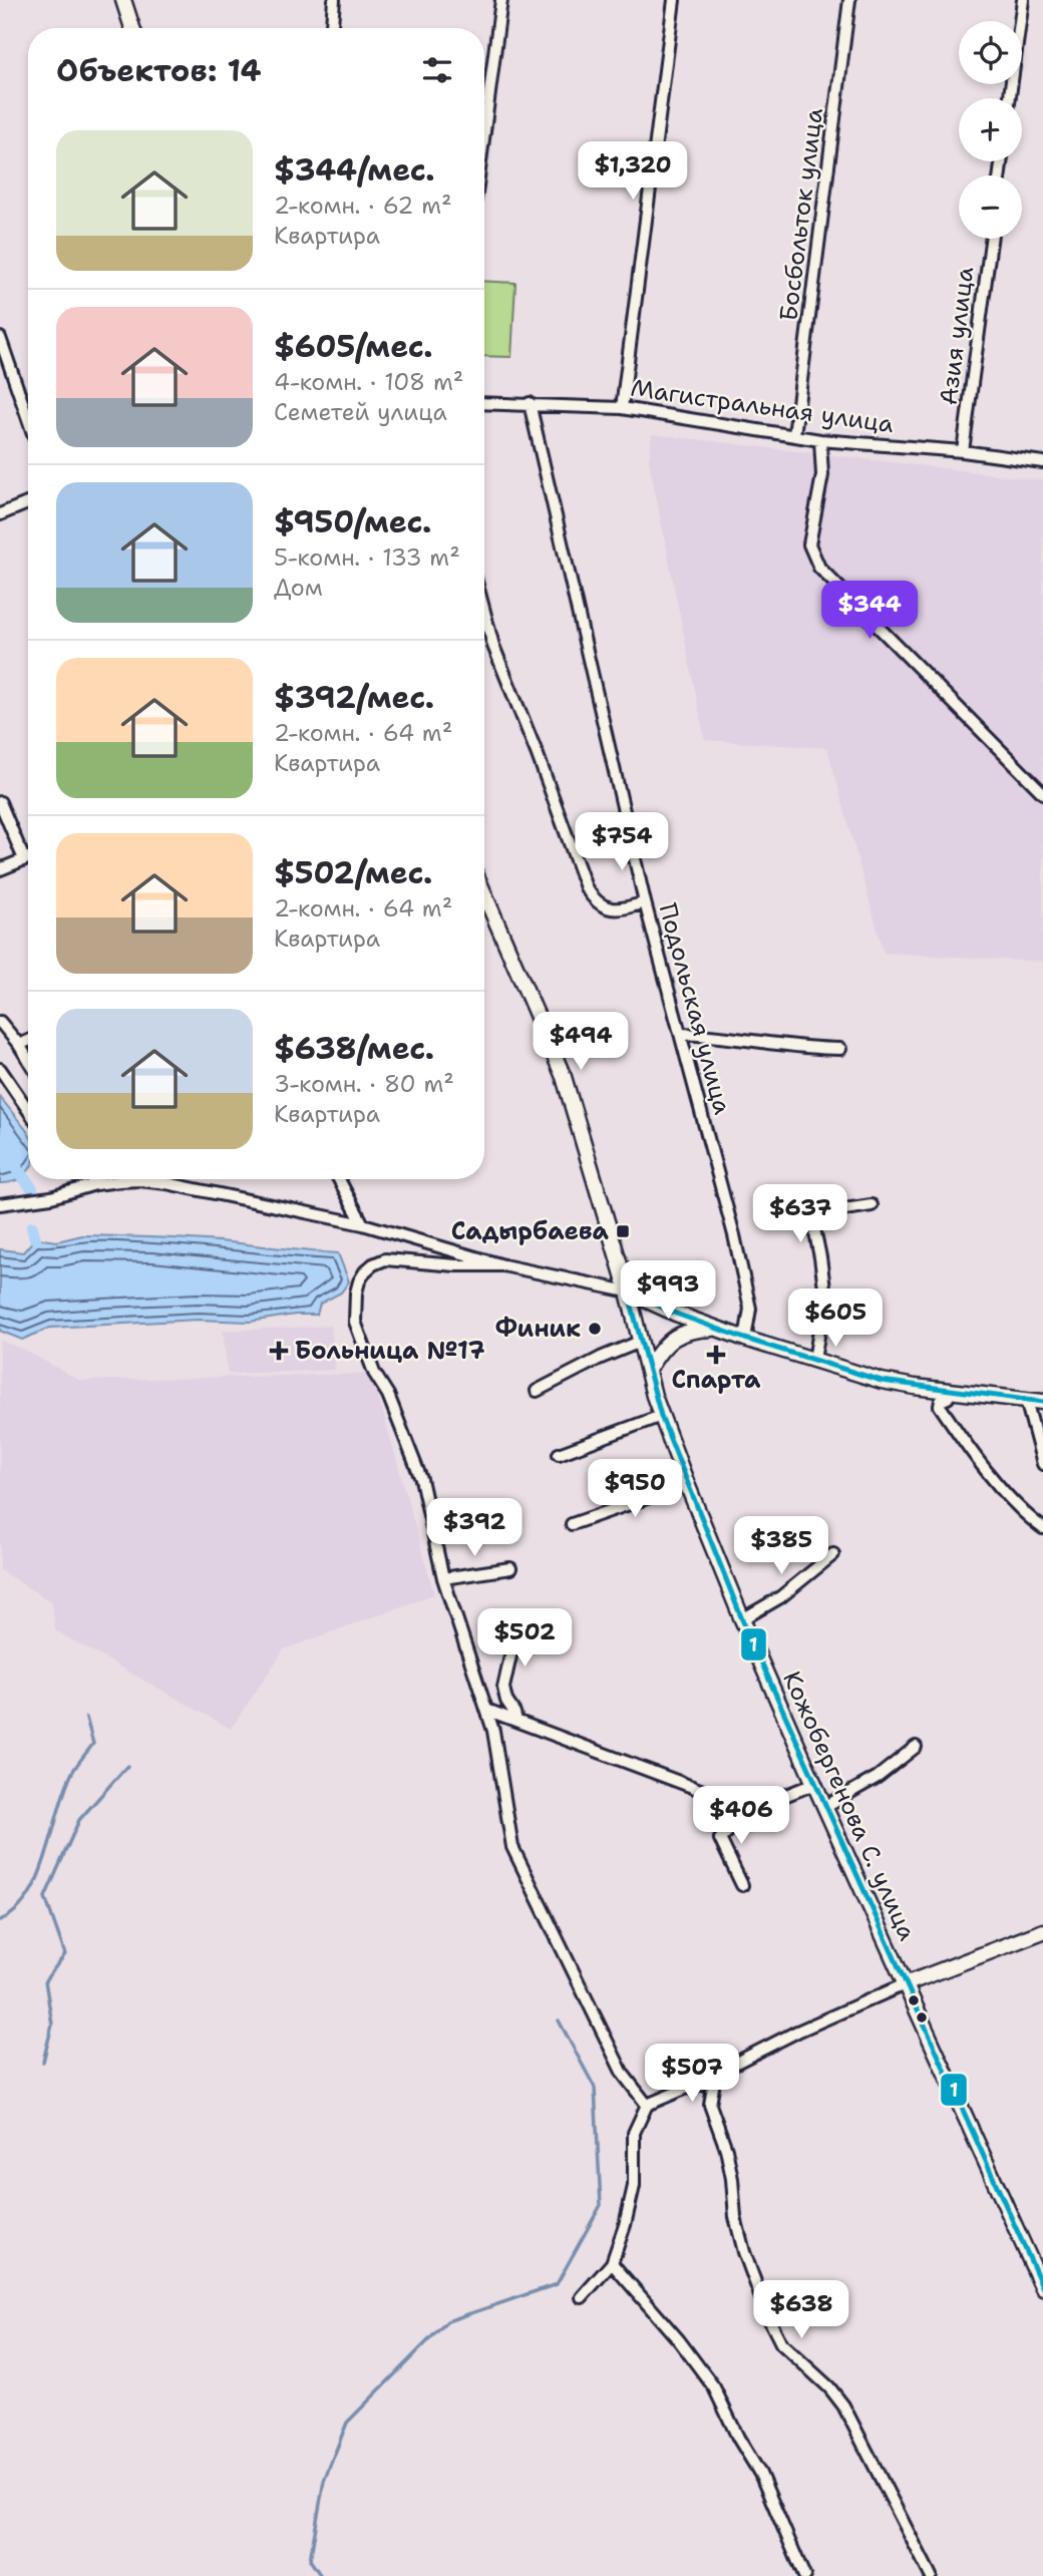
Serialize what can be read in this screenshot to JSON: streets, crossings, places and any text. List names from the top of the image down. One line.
{"streets":{"main road":["Кожобергенова С. улица"],"street":["Босбольток улица","Азия улица","Магистральная улица","Подольская улица"]},"crossings":[["Босбольток улица","Магистральная улица"],["Азия улица","Магистральная улица"],["Магистральная улица","Подольская улица"]],"places":{"transit":["Садырбаева"],"other":["Финик"],"health":["Больница №17","Спарта"]},"lines":["transit line 1"],"page":{"map_buttons":["+","−"],"heading":"Объектов: 14","list":[{"name":"$344/мес.","note":"2-комн. · 62 m² · Квартира"},{"name":"$605/мес.","note":"4-комн. · 108 m² · Семетей улица"},{"name":"$950/мес.","note":"5-комн. · 133 m² · Дом"},{"name":"$392/мес.","note":"2-комн. · 64 m² · Квартира"},{"name":"$502/мес.","note":"2-комн. · 64 m² · Квартира"},{"name":"$638/мес.","note":"3-комн. · 80 m² · Квартира"}],"price":["$1,320","$344","$754","$494","$637","$993","$605","$950","$392","$385","$502","$406","$507","$638"]}}
